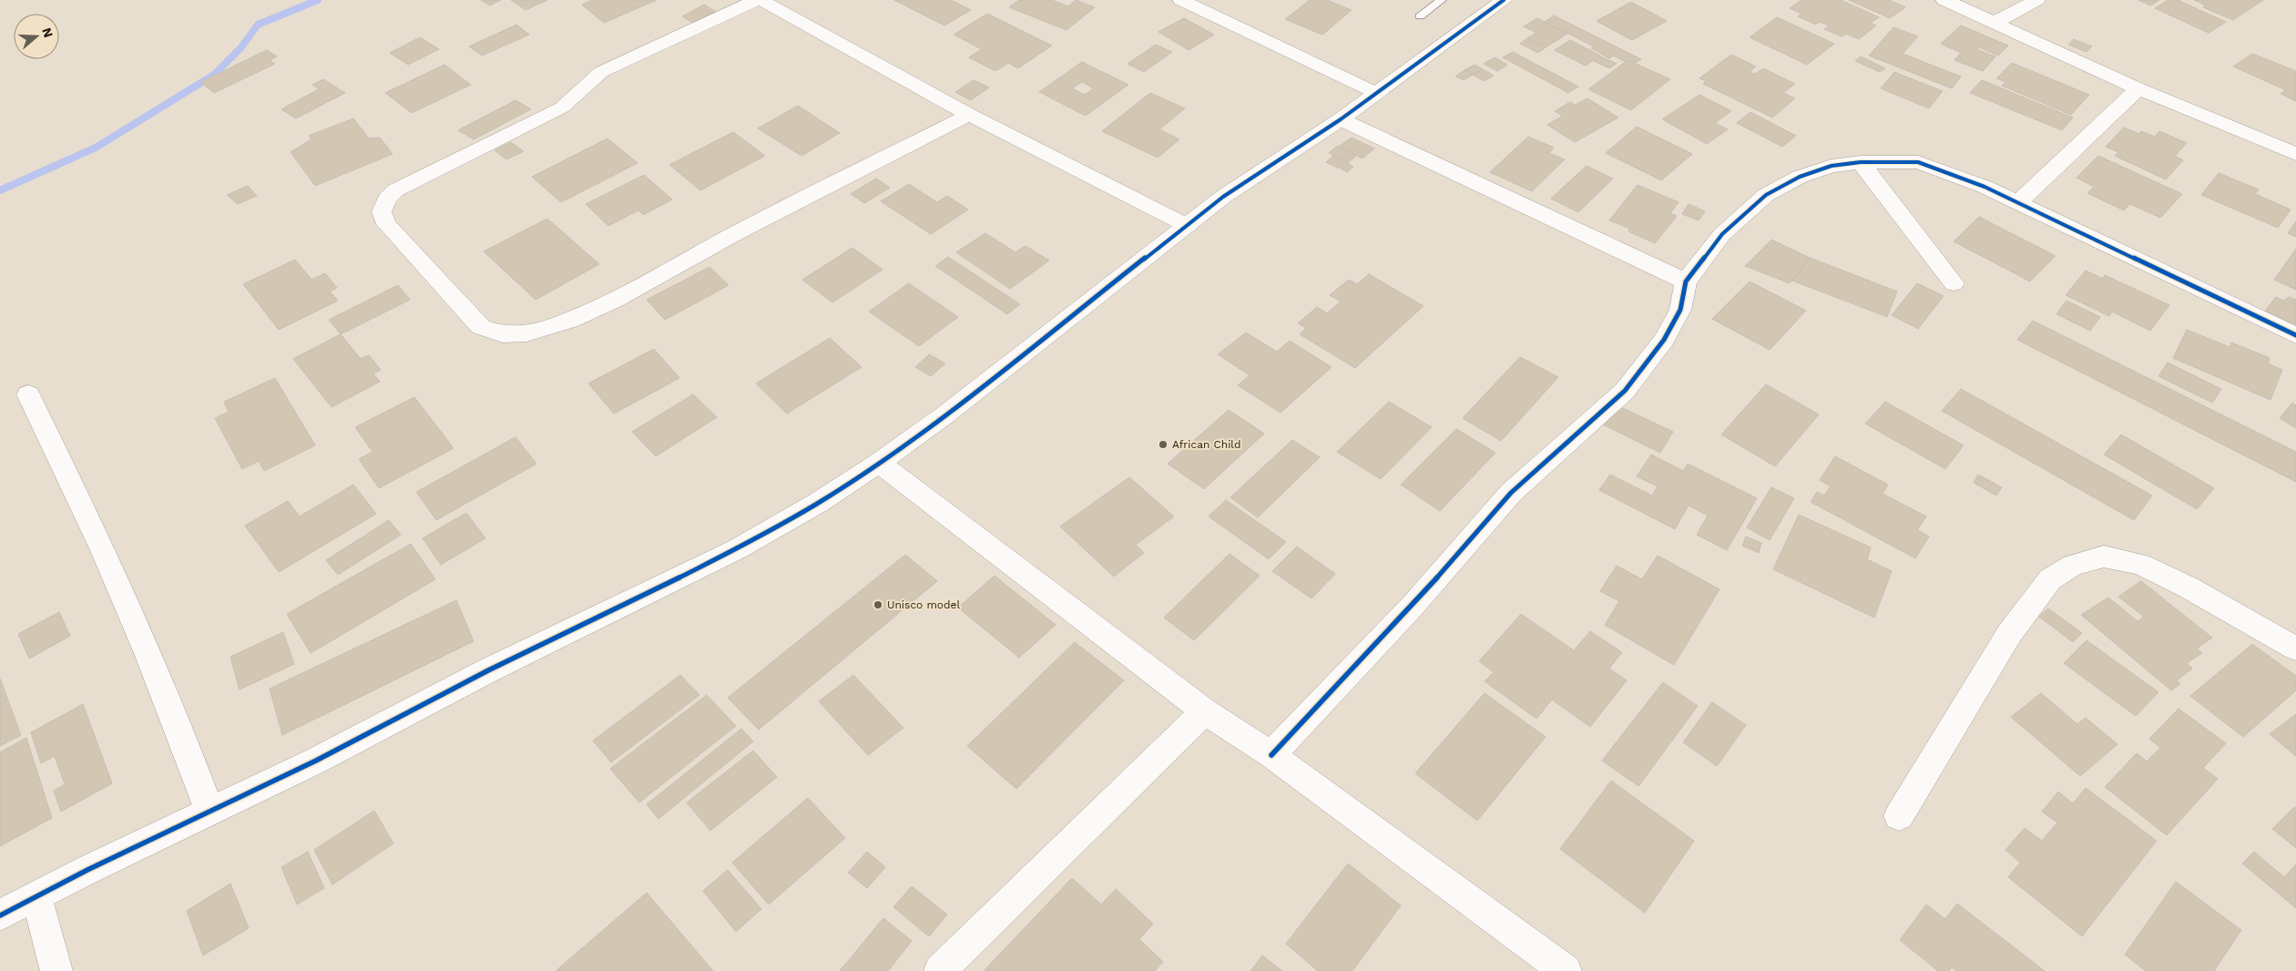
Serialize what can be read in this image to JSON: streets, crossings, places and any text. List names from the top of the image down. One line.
{"places":["African Child","Unisco model"],"north":"right"}
